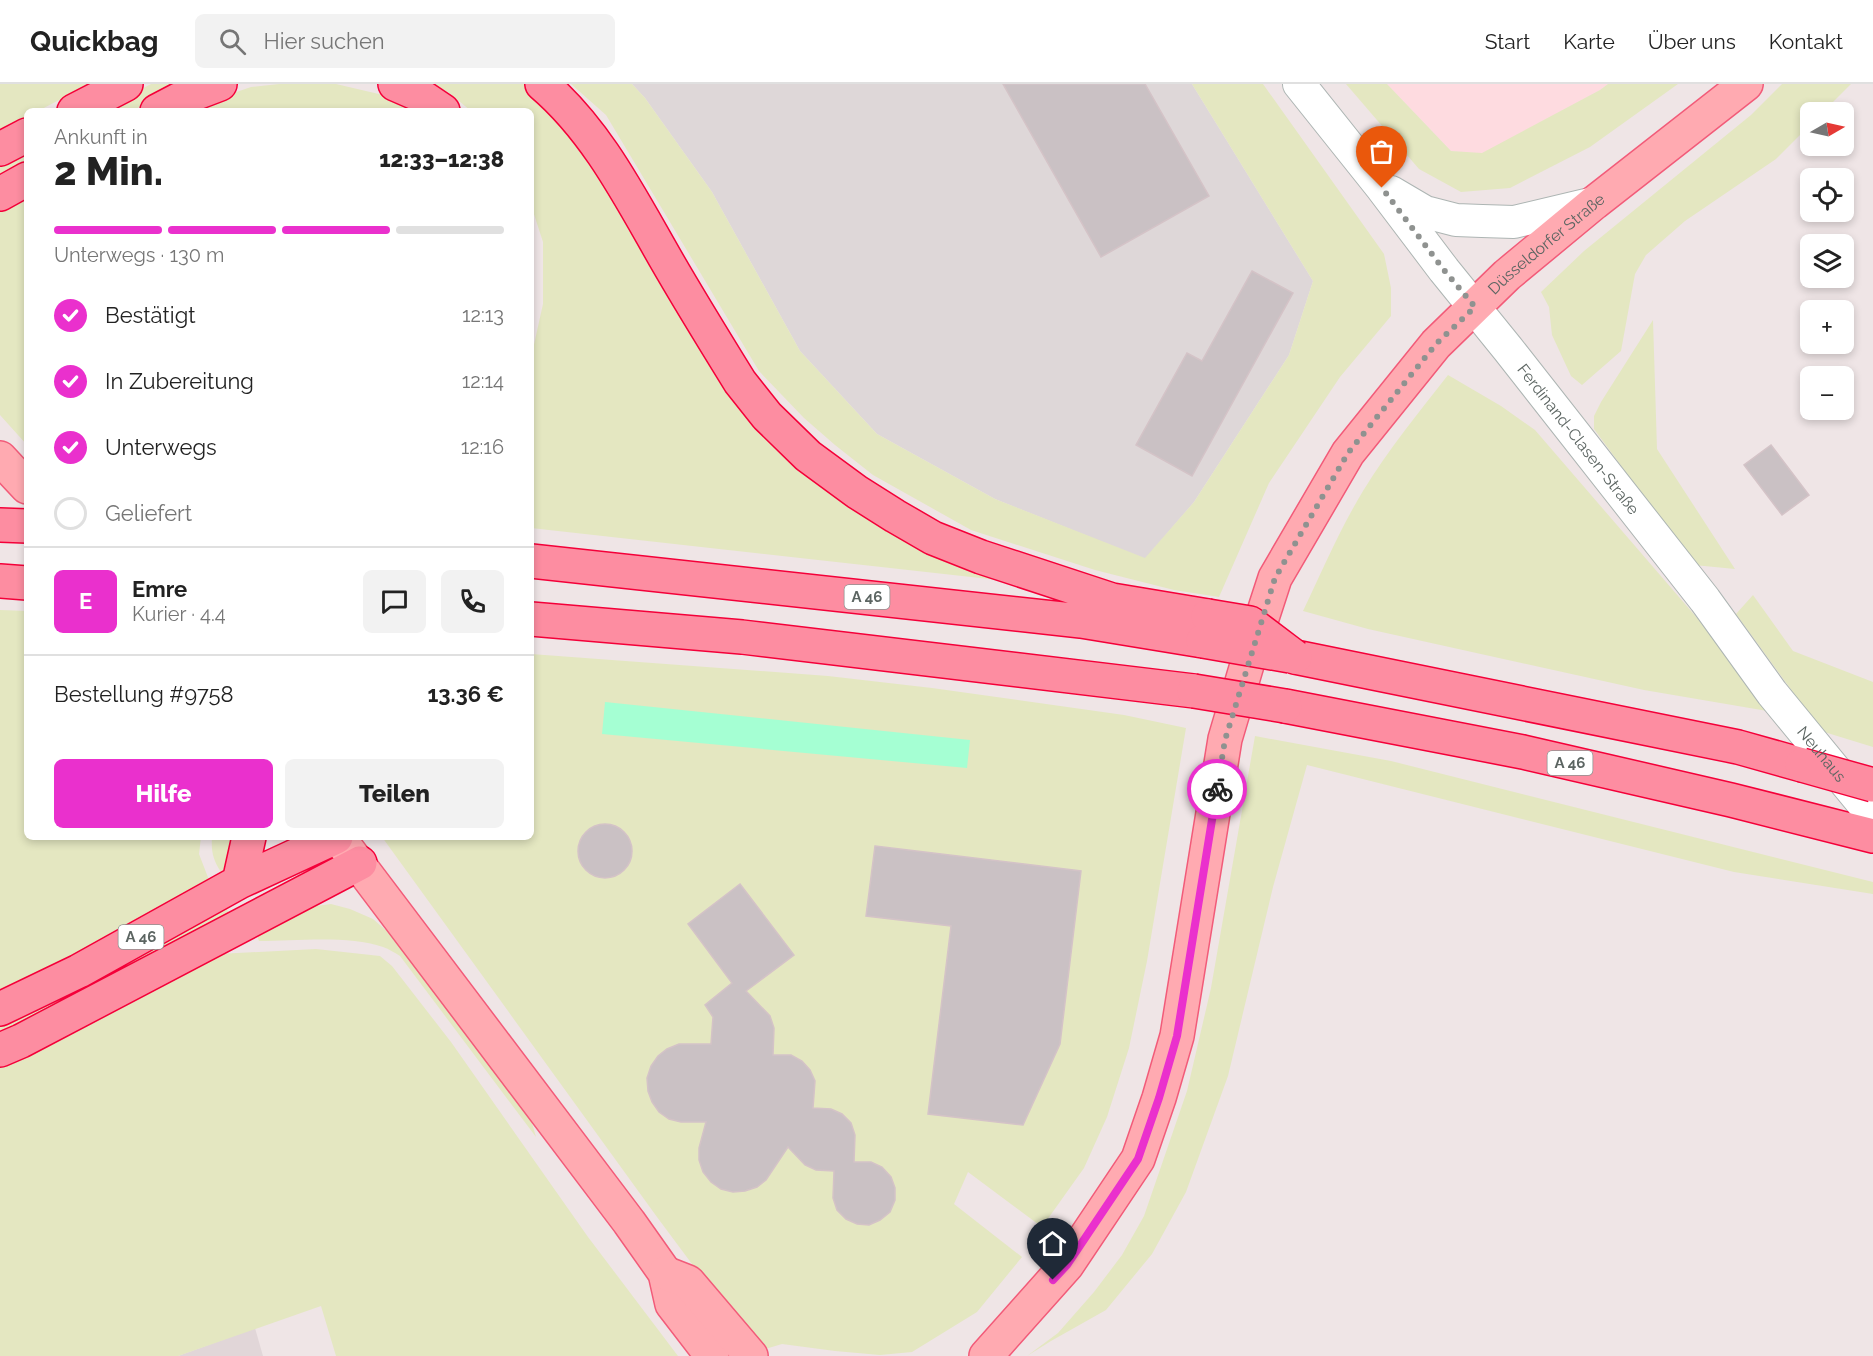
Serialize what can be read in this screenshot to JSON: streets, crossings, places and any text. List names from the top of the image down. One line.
{"streets":{"highway":["A 46"],"main road":["Düsseldorfer Straße"],"street":["Ferdinand-Clasen-Straße","Neuhaus"]},"crossings":[["Düsseldorfer Straße","Ferdinand-Clasen-Straße"],["Ferdinand-Clasen-Straße","Neuhaus"],["A 46","Neuhaus"]],"north":"right","page":{"header":"Quickbag","search":"Hier suchen","nav":["Start","Karte","Über uns","Kontakt"],"map_buttons":["+","−"],"heading":["2 Min.","Ankunft in","12:33–12:38"],"panel":["Emre","Kurier · 4.4","Bestellung #9758","13.36 €"],"bar":"Unterwegs · 130 m","list":[["Bestätigt","12:13"],["In Zubereitung","12:14"],["Unterwegs","12:16"],"Geliefert"],"round":"E","buttons":["Hilfe","Teilen"]}}
